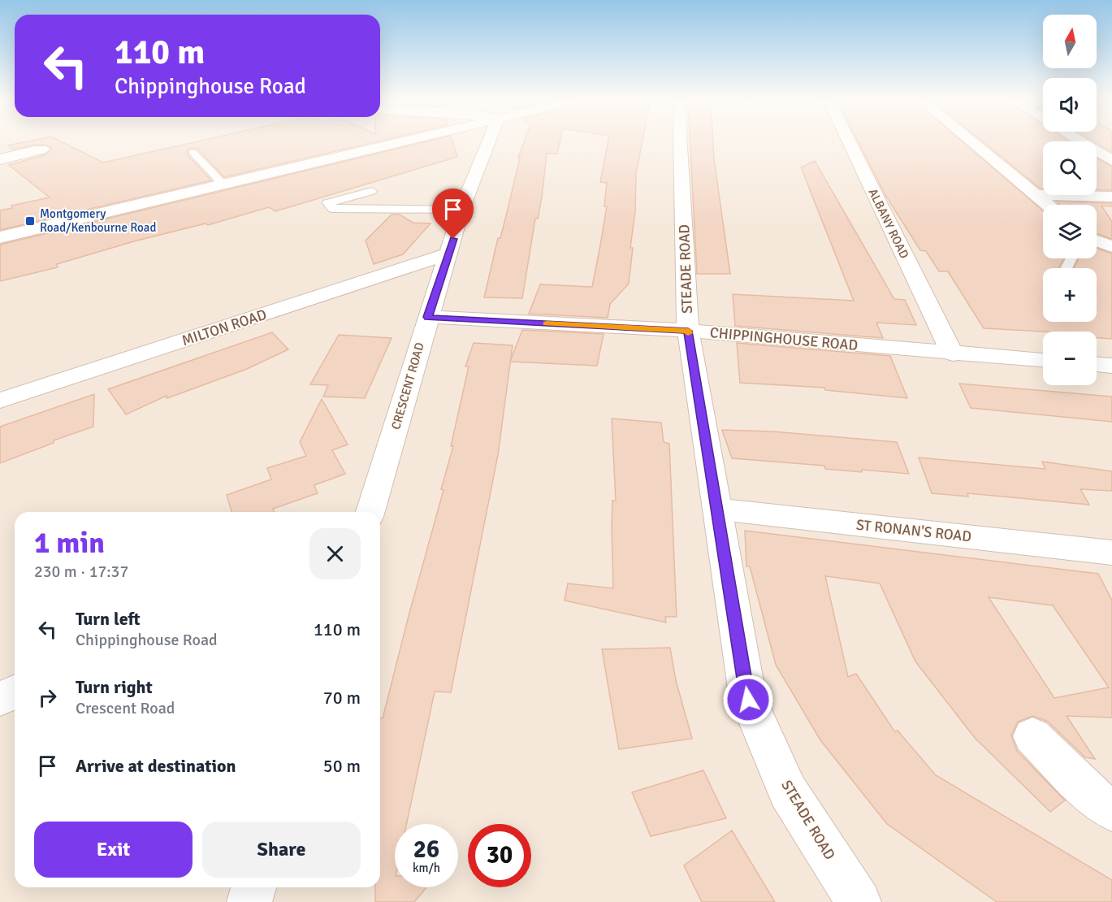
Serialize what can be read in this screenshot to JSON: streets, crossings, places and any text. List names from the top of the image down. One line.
{"streets":{"street":["ALBANY ROAD","STEADE ROAD","MILTON ROAD","CHIPPINGHOUSE ROAD","CRESCENT ROAD","ST RONAN'S ROAD"]},"crossings":[["ALBANY ROAD","CHIPPINGHOUSE ROAD"],["STEADE ROAD","CHIPPINGHOUSE ROAD"],["STEADE ROAD","ST RONAN'S ROAD"],["MILTON ROAD","CRESCENT ROAD"],["CHIPPINGHOUSE ROAD","CRESCENT ROAD"]],"places":{"transit":["Montgomery Road/Kenbourne Road"]},"north":"top","page":{"map_buttons":["+","−"],"turn":["110 m","Chippinghouse Road"],"heading":["1 min","230 m · 17:37"],"list":[{"name":"Turn left","note":"Chippinghouse Road","value":"110 m"},{"name":"Turn right","note":"Crescent Road","value":"70 m"},{"name":"Arrive at destination","value":"50 m"}],"buttons":["Exit","Share"],"speed":"26 km/h","limit":"30"}}
